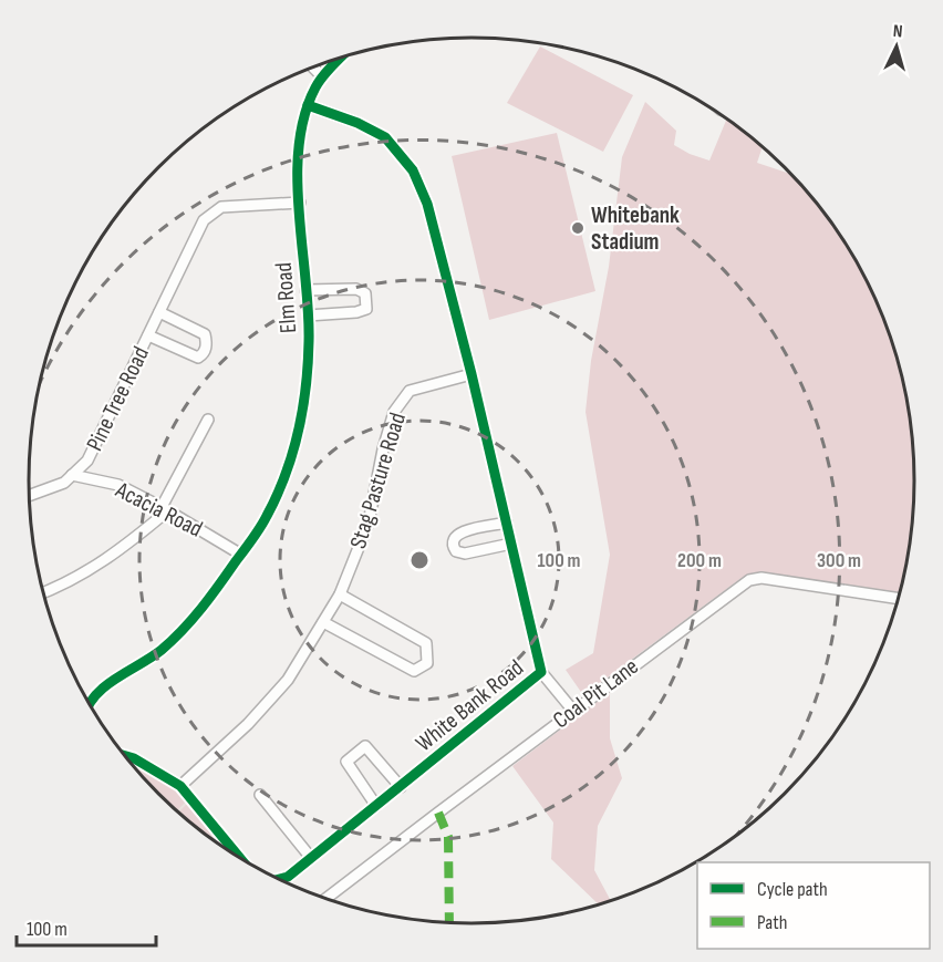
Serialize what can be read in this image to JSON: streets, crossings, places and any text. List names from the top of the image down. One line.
{"streets":{"street":["Elm Road","Pine Tree Road","Stag Pasture Road","Acacia Road","Coal Pit Lane","White Bank Road"]},"crossings":[["Elm Road","Pine Tree Road"],["Elm Road","Acacia Road"],["Elm Road","White Bank Road"],["Pine Tree Road","Acacia Road"],["Stag Pasture Road","White Bank Road"]],"places":["Whitebank Stadium"],"legend":["Cycle path","Path"],"scale_bar":"100 m","north":"top","rings":["100 m","200 m","300 m"]}
